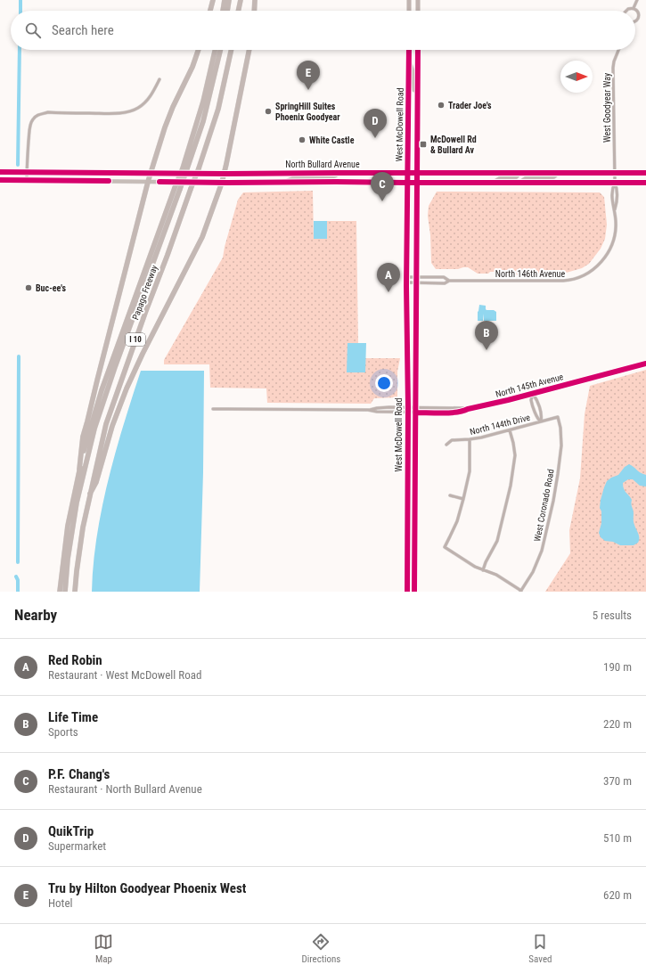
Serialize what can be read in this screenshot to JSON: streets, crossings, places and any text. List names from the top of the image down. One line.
{"streets":{"highway":["Papago Freeway","I 10"],"main road":["West McDowell Road","North Bullard Avenue"],"street":["West Goodyear Way","North 146th Avenue","North 145th Avenue","North 144th Drive","West Coronado Road"]},"crossings":[["West Goodyear Way","North Bullard Avenue"],["West McDowell Road","North Bullard Avenue"],["West McDowell Road","North 146th Avenue"],["West McDowell Road","North 145th Avenue"],["North 144th Drive","West Coronado Road"]],"places":{"other":["Trader Joe's","SpringHill Suites Phoenix Goodyear","White Castle","Buc-ee's"],"transit":["McDowell Rd & Bullard Av"]},"north":"right","page":{"search":"Search here","pins":["E","D","C","A","B"],"heading":["Nearby","5 results"],"list":[{"mark":"A","name":"Red Robin","note":"Restaurant · West McDowell Road","value":"190 m"},{"mark":"B","name":"Life Time","note":"Sports","value":"220 m"},{"mark":"C","name":"P.F. Chang's","note":"Restaurant · North Bullard Avenue","value":"370 m"},{"mark":"D","name":"QuikTrip","note":"Supermarket","value":"510 m"},{"mark":"E","name":"Tru by Hilton Goodyear Phoenix West","note":"Hotel","value":"620 m"}],"nav":["Map","Directions","Saved"]}}
